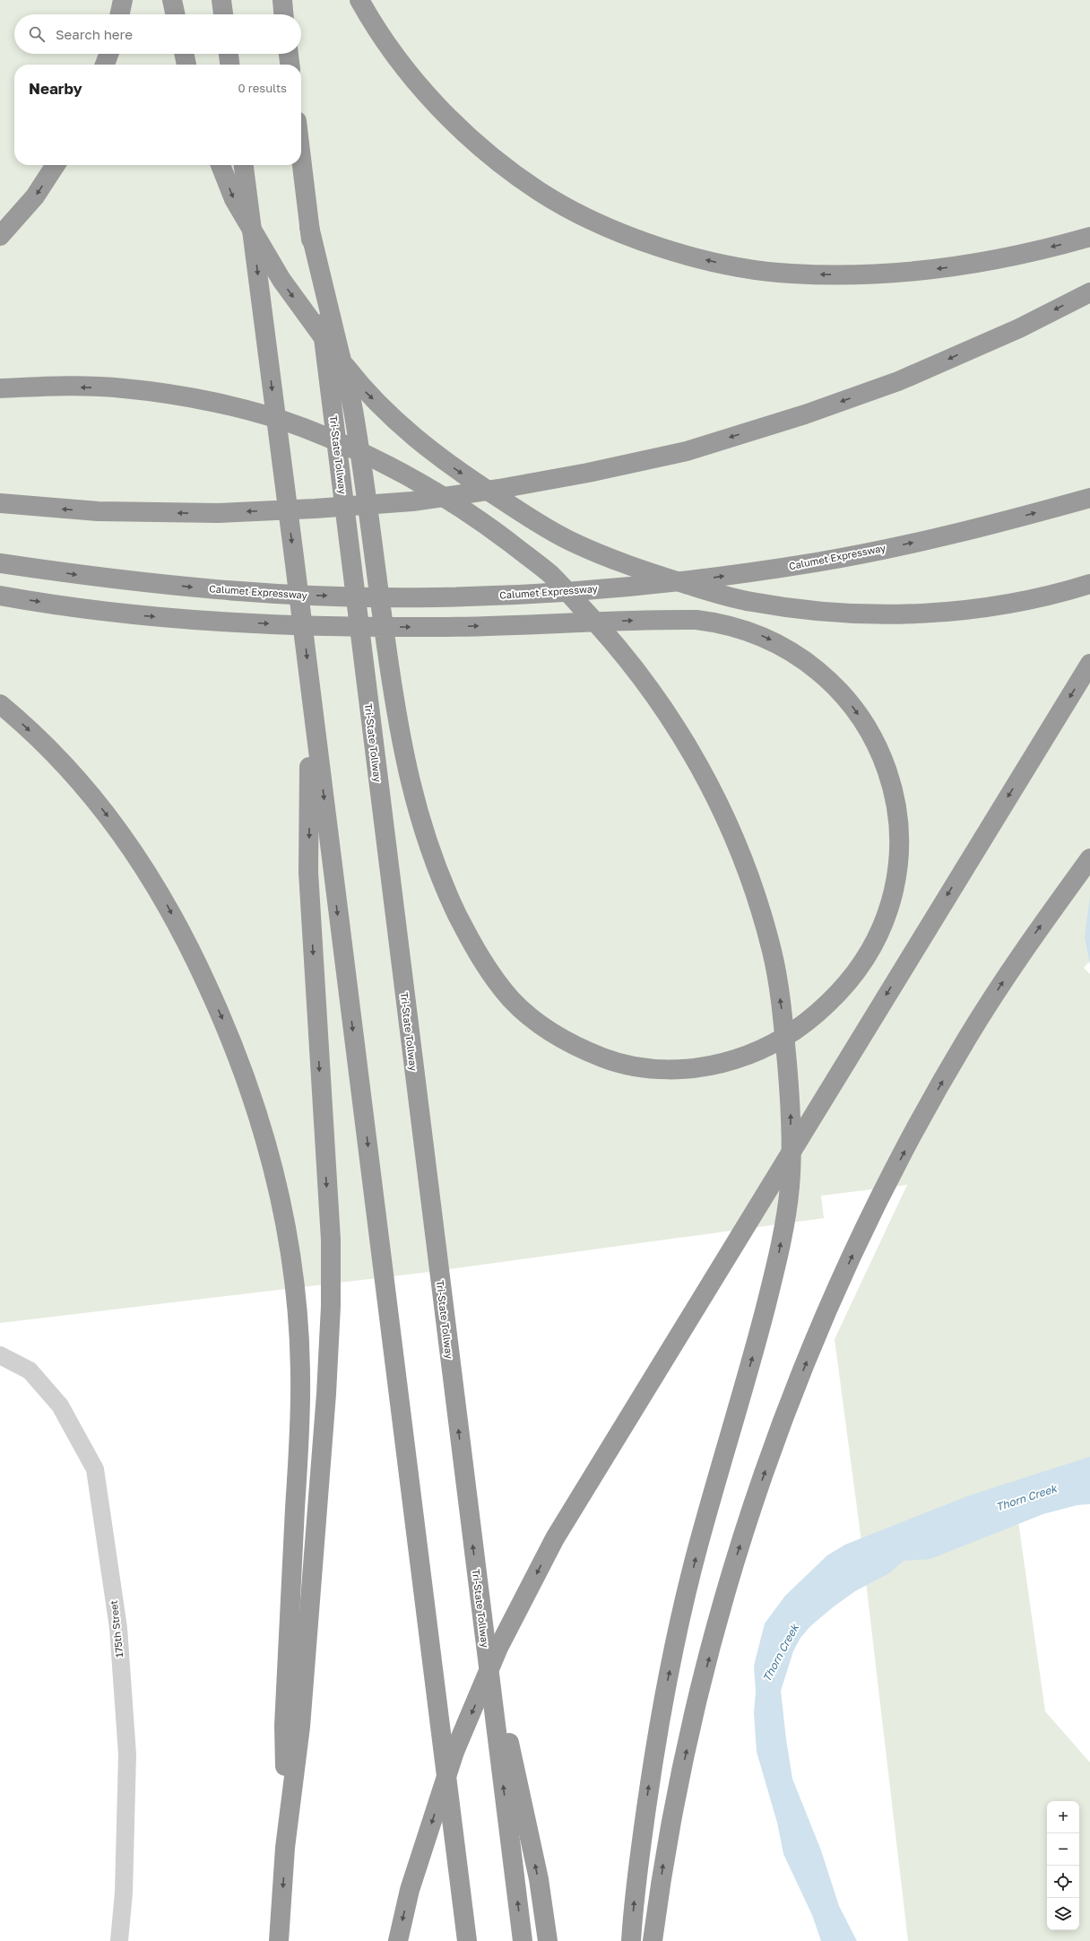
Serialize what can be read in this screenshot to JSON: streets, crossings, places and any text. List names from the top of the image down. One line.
{"streets":{"highway":["Tri-State Tollway","Calumet Expressway"],"street":["175th Street"]},"water":["Thorn Creek"],"page":{"search":"Search here","heading":["Nearby","0 results"],"map_buttons":["+","−"]}}
